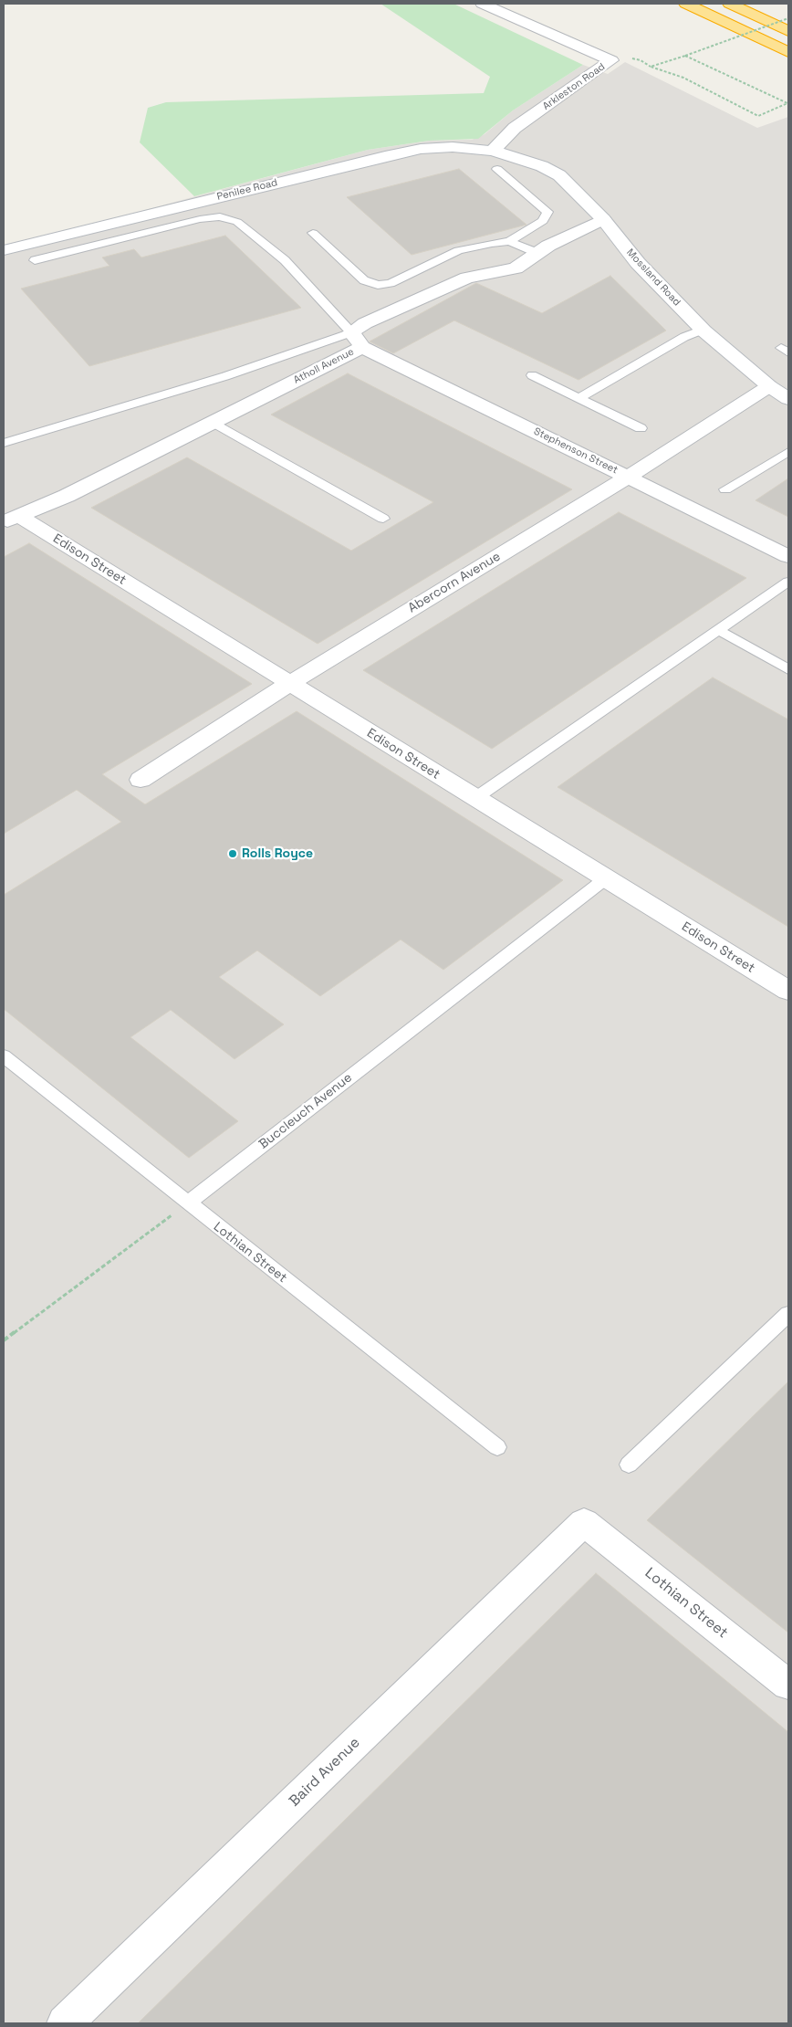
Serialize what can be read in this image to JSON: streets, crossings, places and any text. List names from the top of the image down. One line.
{"streets":{"street":["Arkleston Road","Penilee Road","Mossland Road","Atholl Avenue","Stephenson Street","Edison Street","Abercorn Avenue","Lothian Street","Baird Avenue"],"lane":["Buccleuch Avenue"]},"crossings":[["Arkleston Road","Penilee Road"],["Arkleston Road","Mossland Road"],["Penilee Road","Mossland Road"],["Mossland Road","Atholl Avenue"],["Mossland Road","Abercorn Avenue"],["Atholl Avenue","Stephenson Street"],["Atholl Avenue","Edison Street"],["Stephenson Street","Abercorn Avenue"],["Edison Street","Abercorn Avenue"],["Edison Street","Buccleuch Avenue"],["Buccleuch Avenue","Lothian Street"],["Lothian Street","Baird Avenue"]],"places":["Rolls Royce"]}
